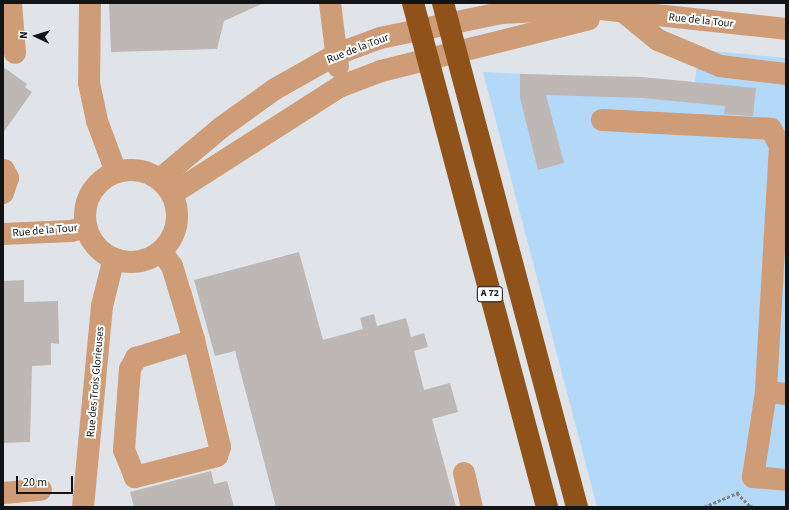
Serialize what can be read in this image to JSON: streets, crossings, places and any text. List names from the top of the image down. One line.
{"streets":{"highway":["A 72"],"street":["Rue de la Tour","Rue des Trois Glorieuses"]},"crossings":[["Rue de la Tour","Rue des Trois Glorieuses"]],"scale_bar":"20 m","north":"left"}
